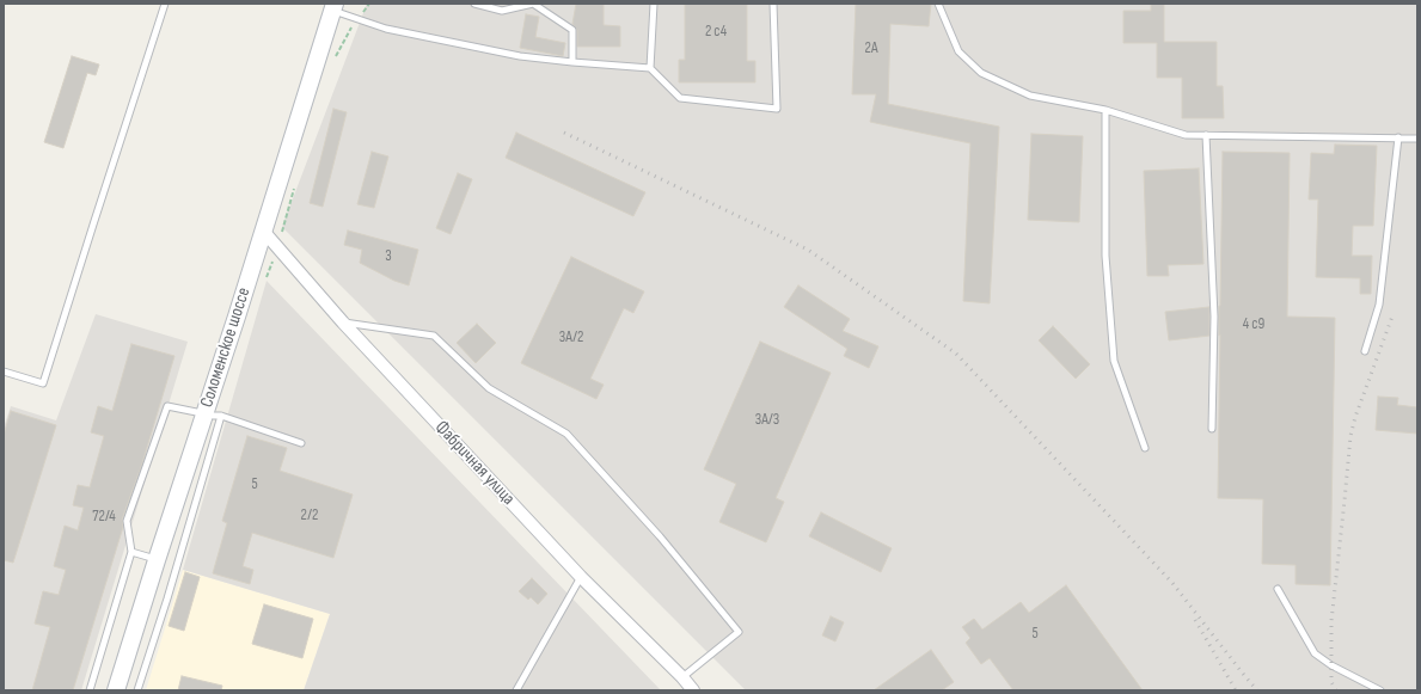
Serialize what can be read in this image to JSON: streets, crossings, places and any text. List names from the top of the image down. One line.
{"streets":{"main road":["Соломенское шоссе"],"street":["Фабричная улица"]},"crossings":[["Соломенское шоссе","Фабричная улица"]],"house_numbers":["2 с4","2А","3","4 с9","3А/2","3А/3","5","2/2","72/4","5"]}
